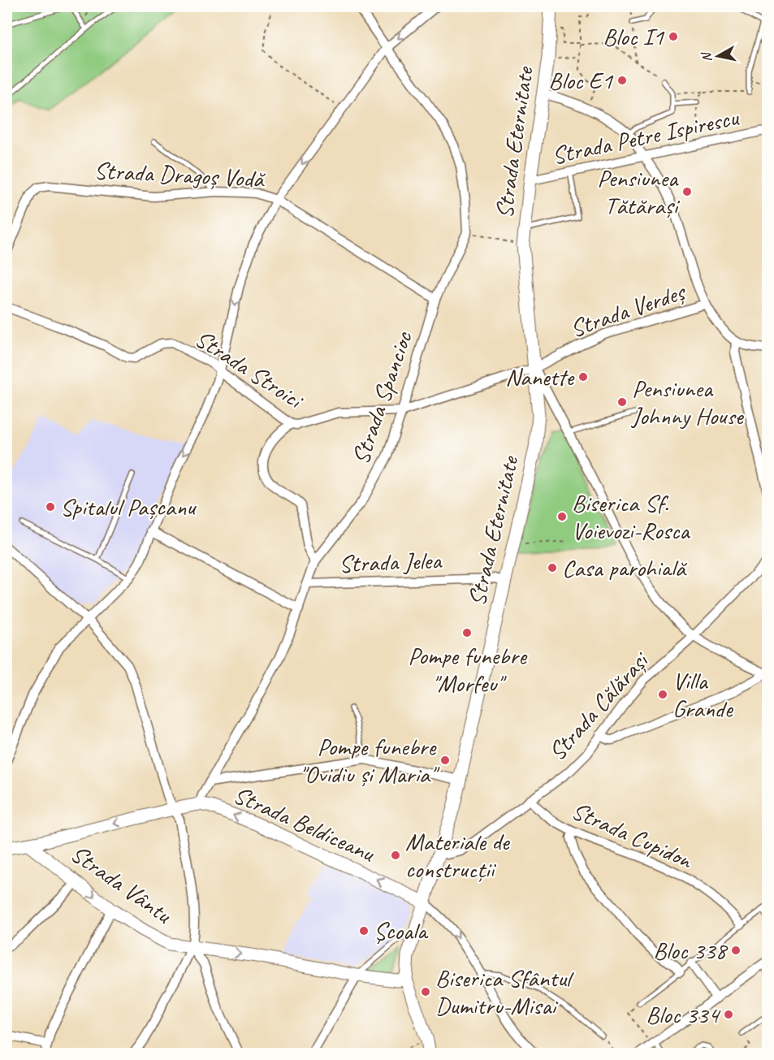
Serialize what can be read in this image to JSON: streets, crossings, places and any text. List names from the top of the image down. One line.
{"streets":{"main road":["Strada Eternitate","Strada Beldiceanu","Strada Vântu"],"street":["Strada Petre Ispirescu","Strada Dragoș Vodă","Strada Verdeș","Strada Stroici","Strada Spancioc","Strada Jelea","Strada Călărași","Strada Cupidon"]},"crossings":[["Strada Petre Ispirescu","Strada Eternitate"],["Strada Eternitate","Strada Verdeș"],["Strada Eternitate","Strada Stroici"],["Strada Eternitate","Strada Jelea"],["Strada Eternitate","Strada Călărași"],["Strada Eternitate","Strada Beldiceanu"],["Strada Dragoș Vodă","Strada Spancioc"],["Strada Verdeș","Strada Stroici"],["Strada Stroici","Strada Spancioc"],["Strada Spancioc","Strada Jelea"],["Strada Spancioc","Strada Beldiceanu"],["Strada Călărași","Strada Cupidon"],["Strada Beldiceanu","Strada Vântu"]],"one_way":["Strada Beldiceanu"],"places":["Bloc I1","Bloc E1","Pensiunea Tătărași","Nanette","Pensiunea Johnny House","Spitalul Pașcanu","Biserica Sf. Voievozi-Rosca","Casa parohială","Pompe funebre \"Morfeu\"","Villa Grande","Pompe funebre \"Ovidiu și Maria\"","Materiale de construcții","Școala","Bloc 338","Biserica Sfântul Dumitru-Misai","Bloc 334"],"north":"left"}
